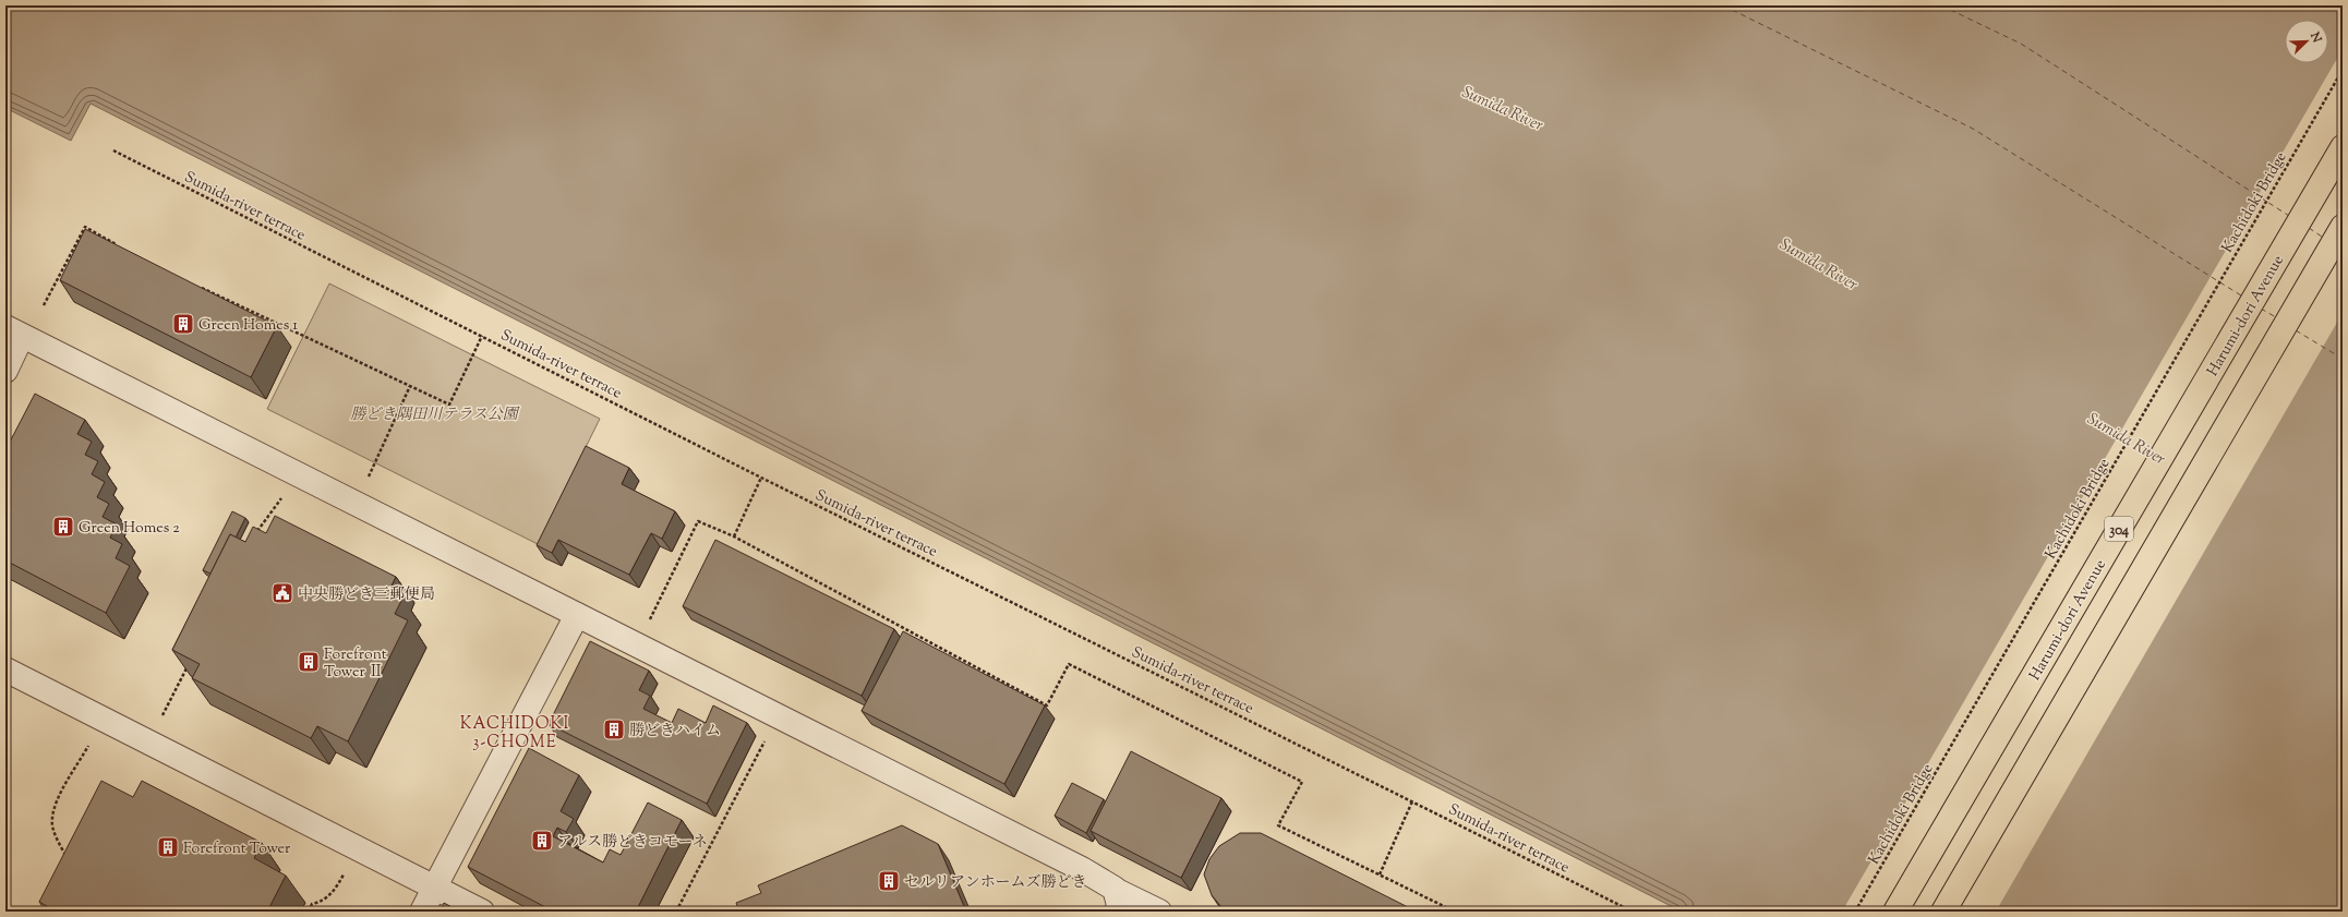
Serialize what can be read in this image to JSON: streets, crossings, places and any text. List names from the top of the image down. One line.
{"streets":{"main road":["Harumi-dori Avenue","304"],"path":["Kachidoki Bridge","Sumida-river terrace"]},"districts":["KACHIDOKI 3-CHOME"],"water":["Sumida River"],"parks":["勝どき隅田川テラス公園"],"places":{"building":["Green Homes 1","Green Homes 2","Forefront Tower Ⅱ","勝どきハイム","アルス勝どきコモーネ","Forefront Tower","セルリアンホームズ勝どき"],"public building":["中央勝どき三郵便局"]},"north":"top right"}
